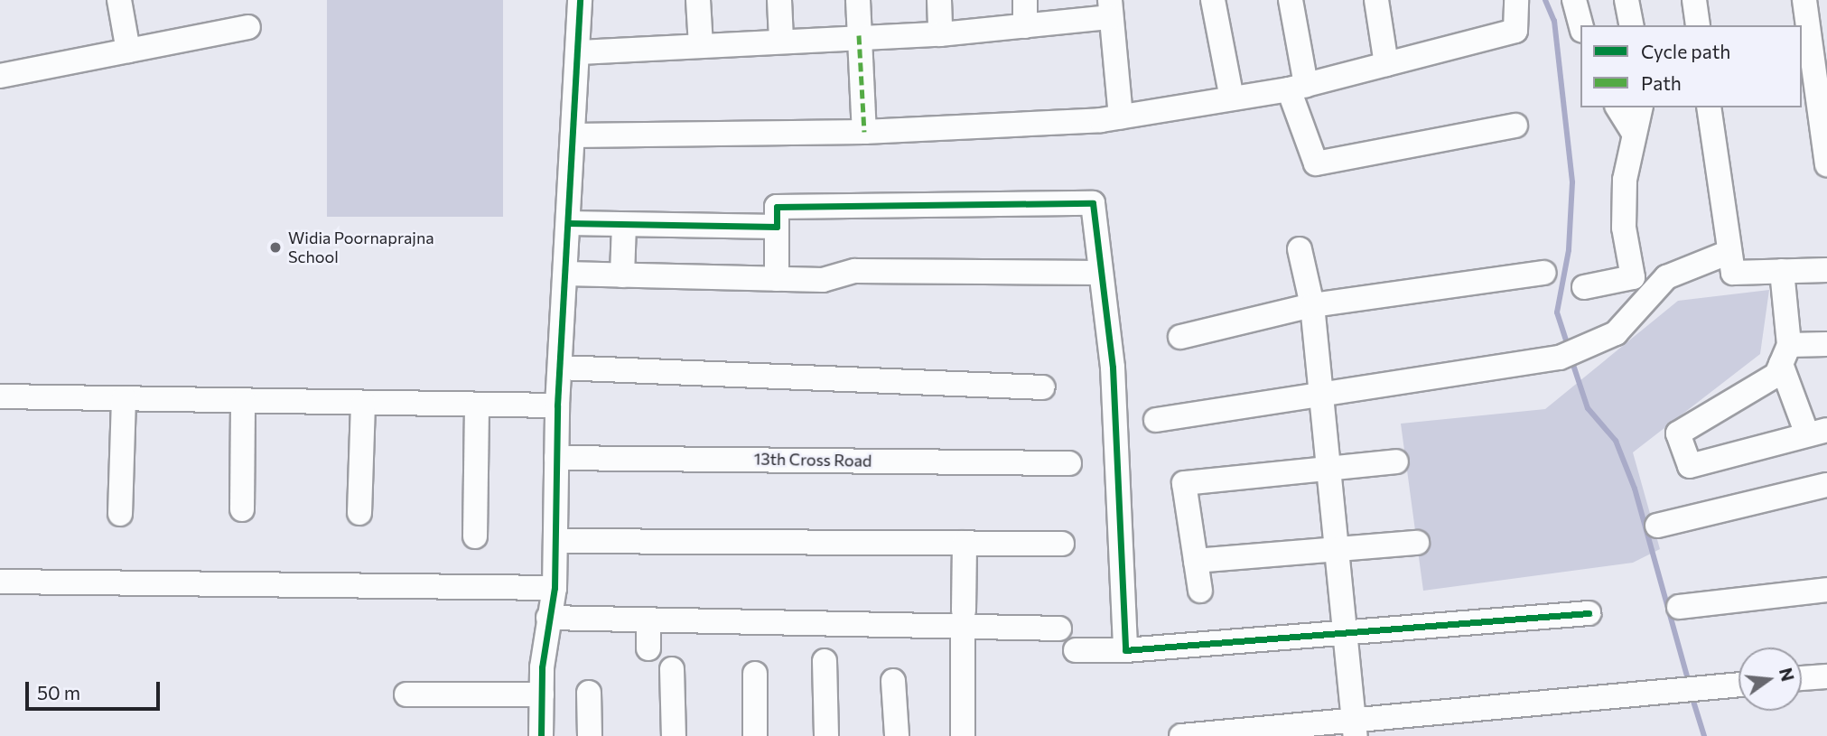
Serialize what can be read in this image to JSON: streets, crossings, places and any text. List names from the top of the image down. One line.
{"streets":{"street":["13th Cross Road"]},"places":["Widia Poornaprajna School"],"legend":["Cycle path","Path"],"scale_bar":"50 m","north":"right"}
